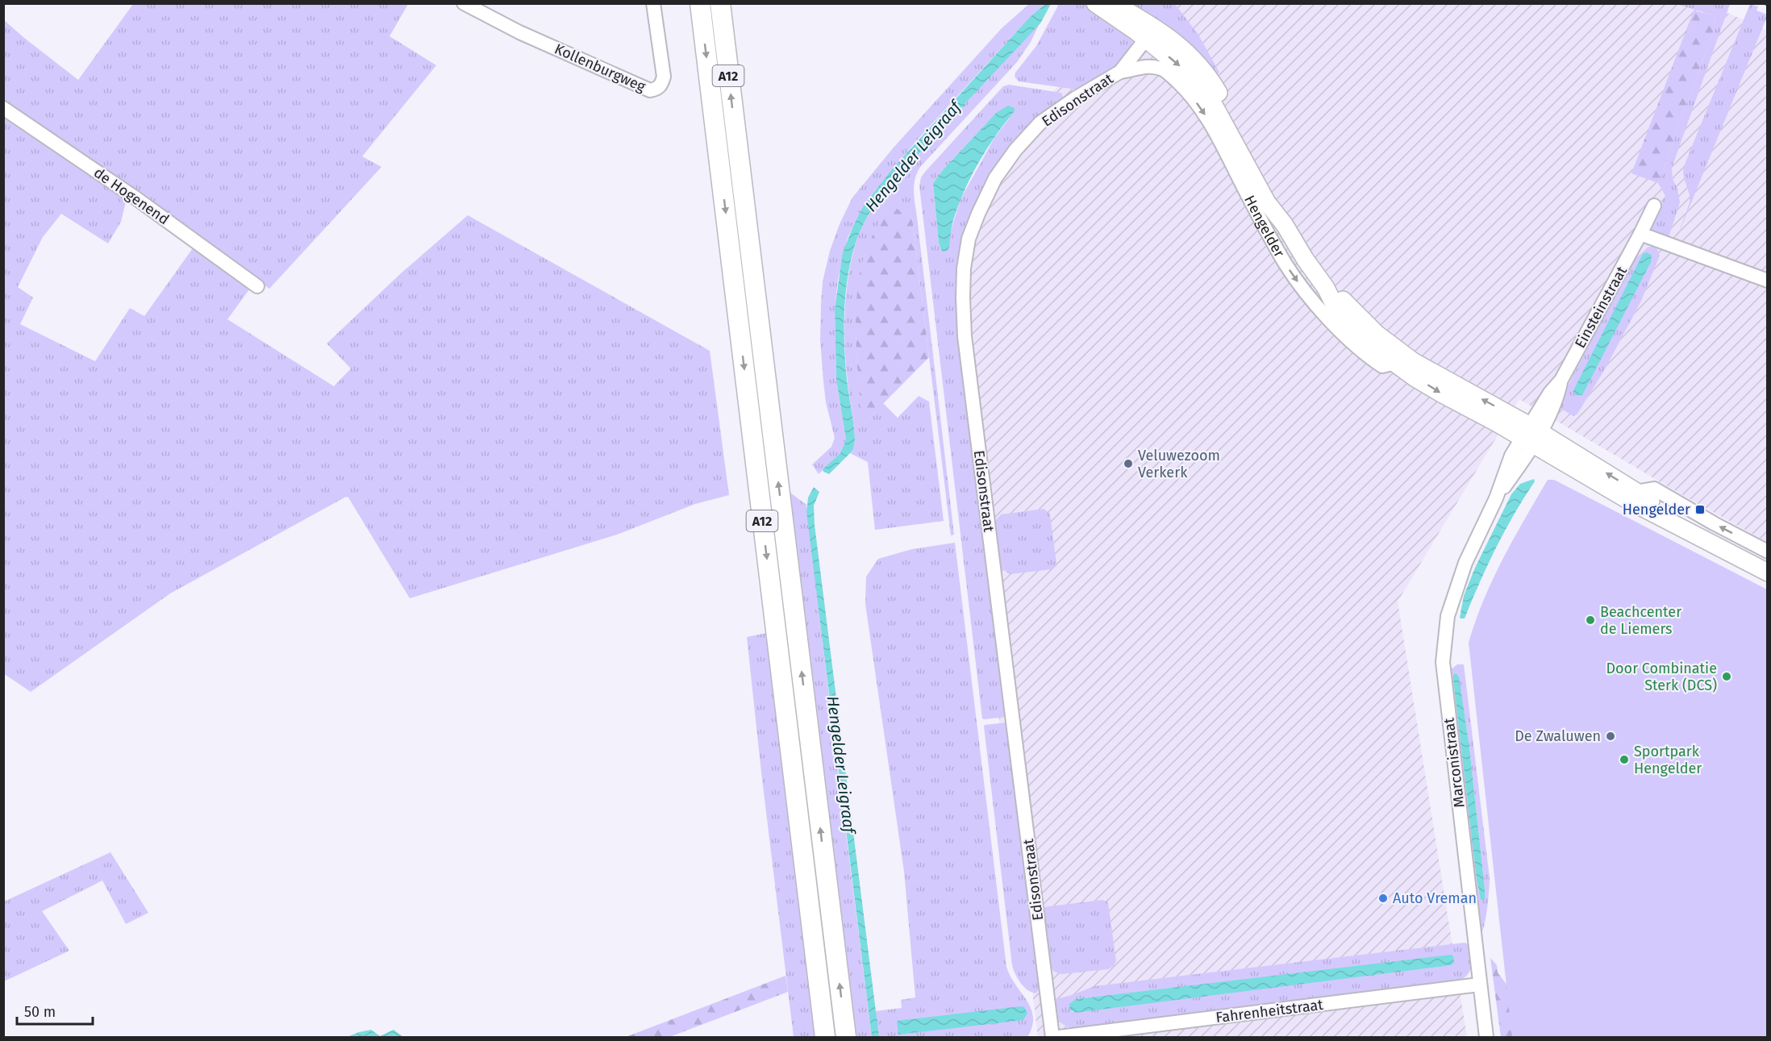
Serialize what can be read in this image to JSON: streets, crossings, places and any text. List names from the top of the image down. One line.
{"streets":{"highway":["A12"],"main road":["Hengelder"],"street":["Kollenburgweg","Edisonstraat","de Hogenend","Einsteinstraat","Marconistraat","Fahrenheitstraat"]},"crossings":[["Edisonstraat","Hengelder"],["Hengelder","Einsteinstraat"],["Hengelder","Marconistraat"],["Einsteinstraat","Marconistraat"],["Marconistraat","Fahrenheitstraat"]],"water":["Hengelder Leigraaf"],"places":{"other":["Veluwezoom Verkerk","Beachcenter de Liemers","Door Combinatie Sterk (DCS)","De Zwaluwen","Sportpark Hengelder","Auto Vreman"],"transit":["Hengelder"]},"scale_bar":"50 m"}
